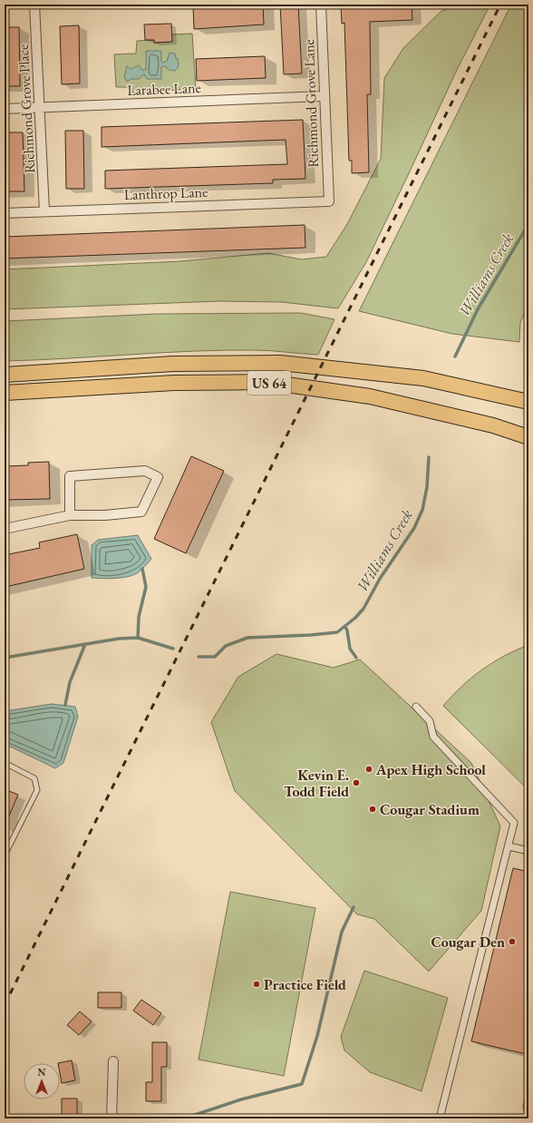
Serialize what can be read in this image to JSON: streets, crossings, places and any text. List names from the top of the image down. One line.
{"streets":{"highway":["US 64"],"street":["Larabee Lane","Richmond Grove Lane","Richmond Grove Place","Lanthrop Lane"]},"crossings":[["Larabee Lane","Richmond Grove Lane"],["Larabee Lane","Richmond Grove Place"],["Richmond Grove Lane","Lanthrop Lane"],["Richmond Grove Place","Lanthrop Lane"]],"water":["Williams Creek"],"places":["Apex High School","Kevin E. Todd Field","Cougar Stadium","Cougar Den","Practice Field"],"north":"top"}
